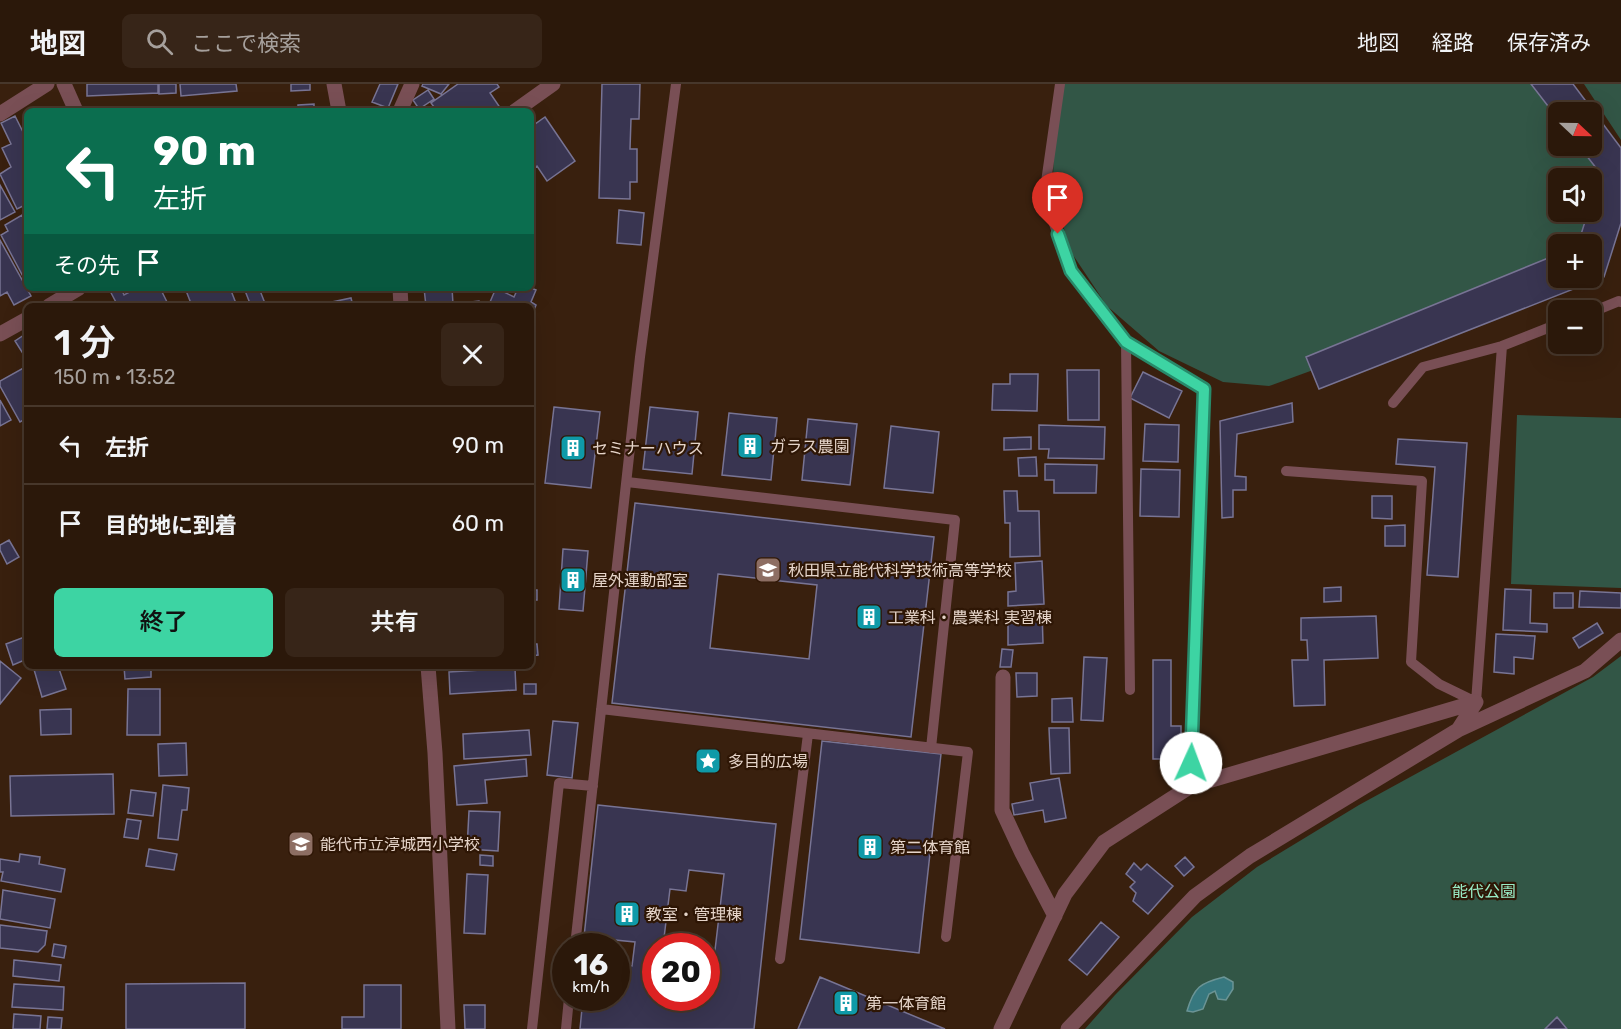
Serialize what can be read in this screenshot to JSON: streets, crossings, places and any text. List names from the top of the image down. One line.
{"parks":["能代公園"],"places":{"building":["ガラス農園","セミナーハウス","屋外運動部室","工業科・農業科 実習棟","第二体育館","教室・管理棟","第一体育館"],"school or university":["秋田県立能代科学技術高等学校","能代市立渟城西小学校"],"place":["多目的広場"]},"north":"right","page":{"header":"地図","search":"ここで検索","nav":["地図","経路","保存済み"],"map_buttons":["+","−"],"turn":["90 m","左折"],"then":"その先","heading":["1 分","150 m · 13:52"],"list":[{"name":"左折","value":"90 m"},{"name":"目的地に到着","value":"60 m"}],"buttons":["終了","共有"],"speed":"16 km/h","limit":"20"}}
